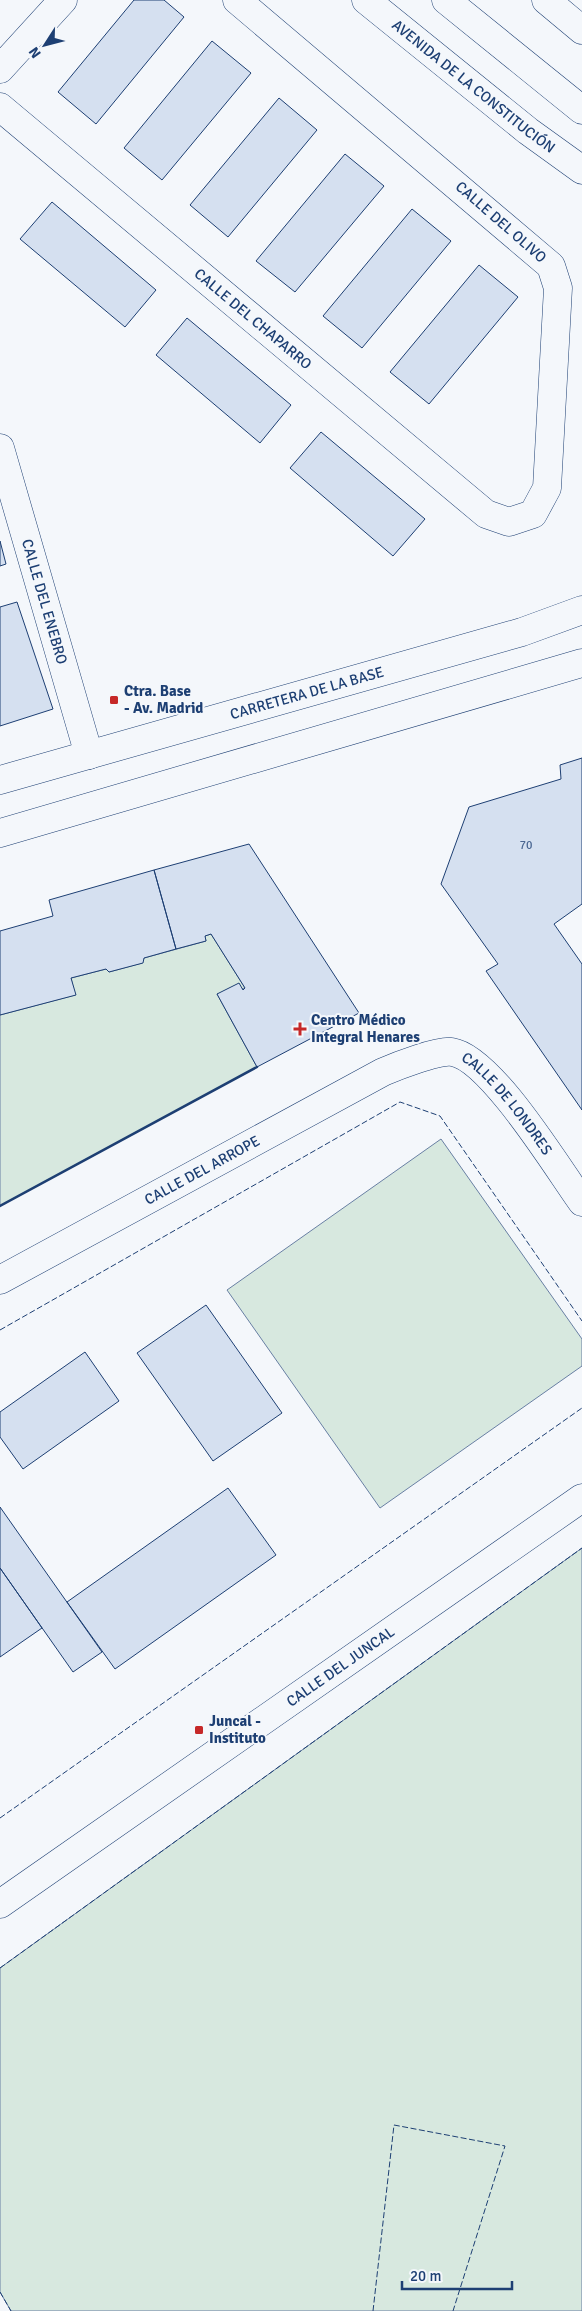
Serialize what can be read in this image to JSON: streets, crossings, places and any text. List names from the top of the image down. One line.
{"streets":{"street":["AVENIDA DE LA CONSTITUCIÓN","CALLE DEL OLIVO","CALLE DEL CHAPARRO","CALLE DEL ENEBRO","CARRETERA DE LA BASE","CALLE DE LONDRES","CALLE DEL ARROPE","CALLE DEL JUNCAL"]},"crossings":[["CALLE DEL OLIVO","CALLE DEL CHAPARRO"],["CALLE DEL ENEBRO","CARRETERA DE LA BASE"],["CALLE DE LONDRES","CALLE DEL ARROPE"]],"places":{"transit":["Ctra. Base - Av. Madrid","Juncal - Instituto"],"health":["Centro Médico Integral Henares"]},"house_numbers":["70"],"scale_bar":"20 m","north":"bottom left"}
